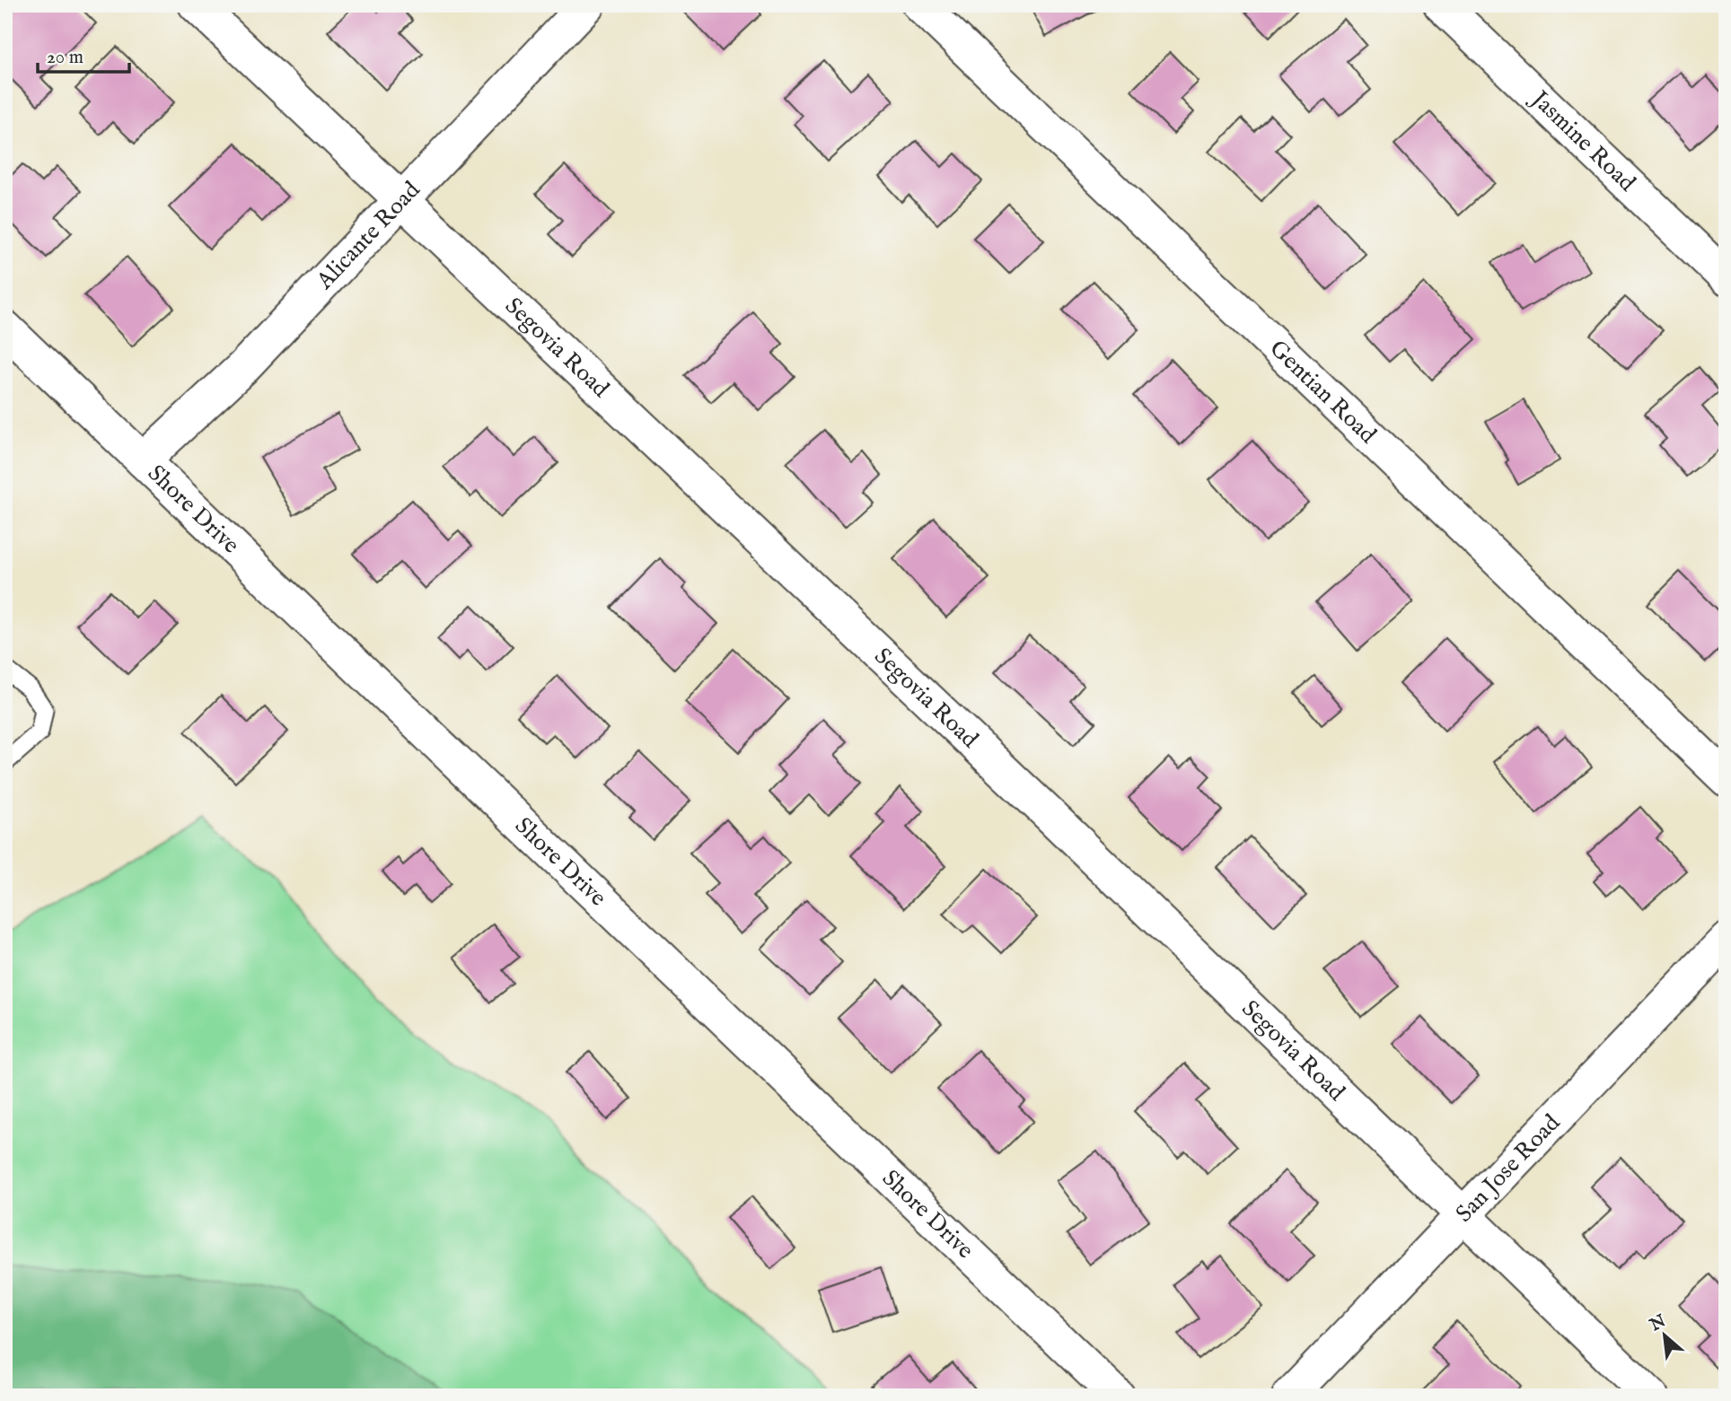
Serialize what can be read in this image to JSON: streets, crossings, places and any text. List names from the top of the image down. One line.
{"streets":{"street":["Jasmine Road","Alicante Road","Segovia Road","Gentian Road","Shore Drive","San Jose Road"]},"crossings":[["Alicante Road","Segovia Road"],["Alicante Road","Shore Drive"],["Segovia Road","San Jose Road"]],"scale_bar":"20 m","north":"top left"}
